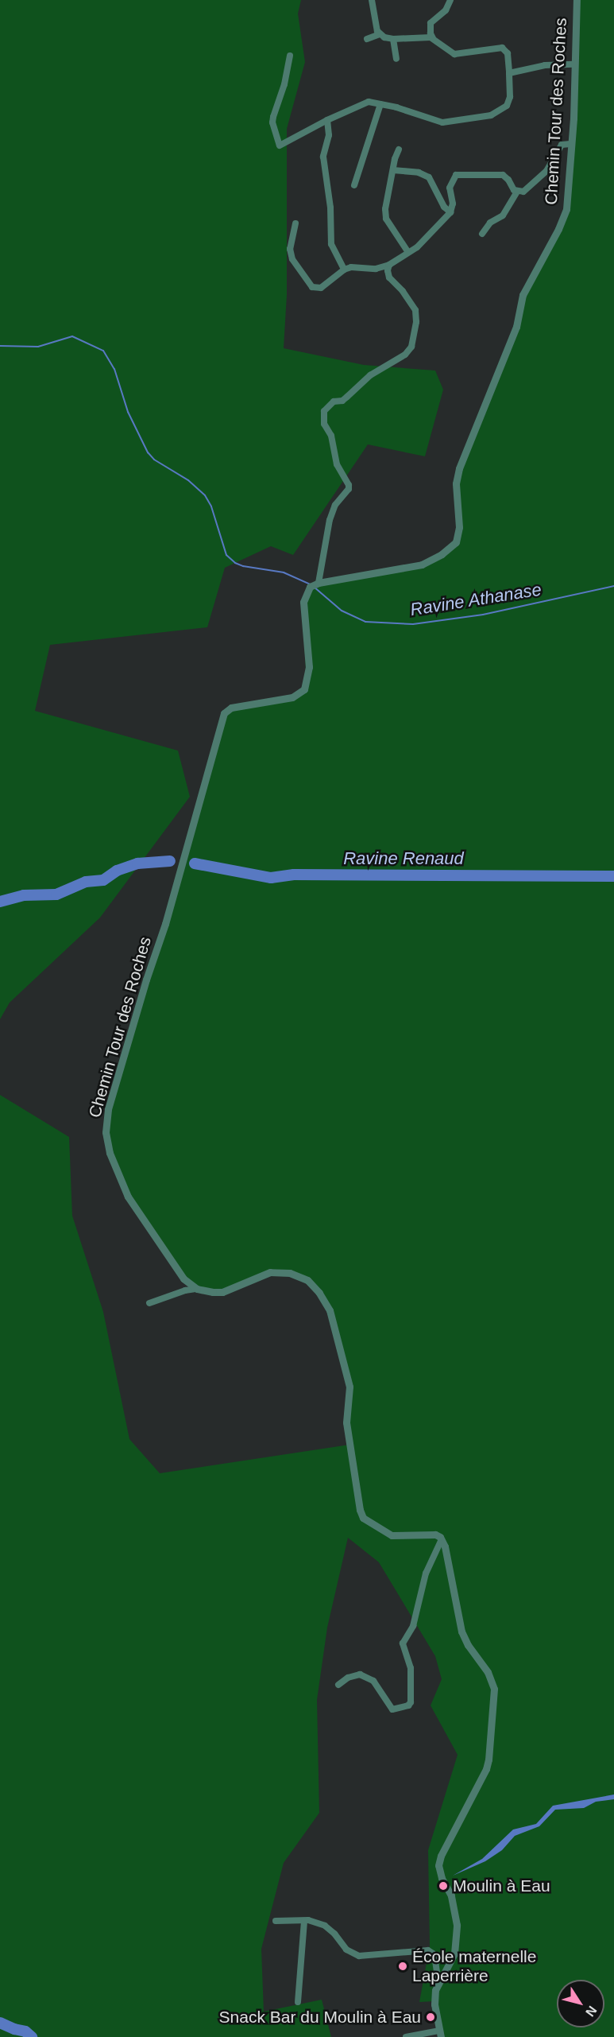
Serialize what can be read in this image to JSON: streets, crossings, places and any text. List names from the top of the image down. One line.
{"streets":{"street":["Chemin Tour des Roches"]},"water":["Ravine Athanase","Ravine Renaud"],"places":["Moulin à Eau","École maternelle Laperrière","Snack Bar du Moulin à Eau"],"north":"bottom right"}
